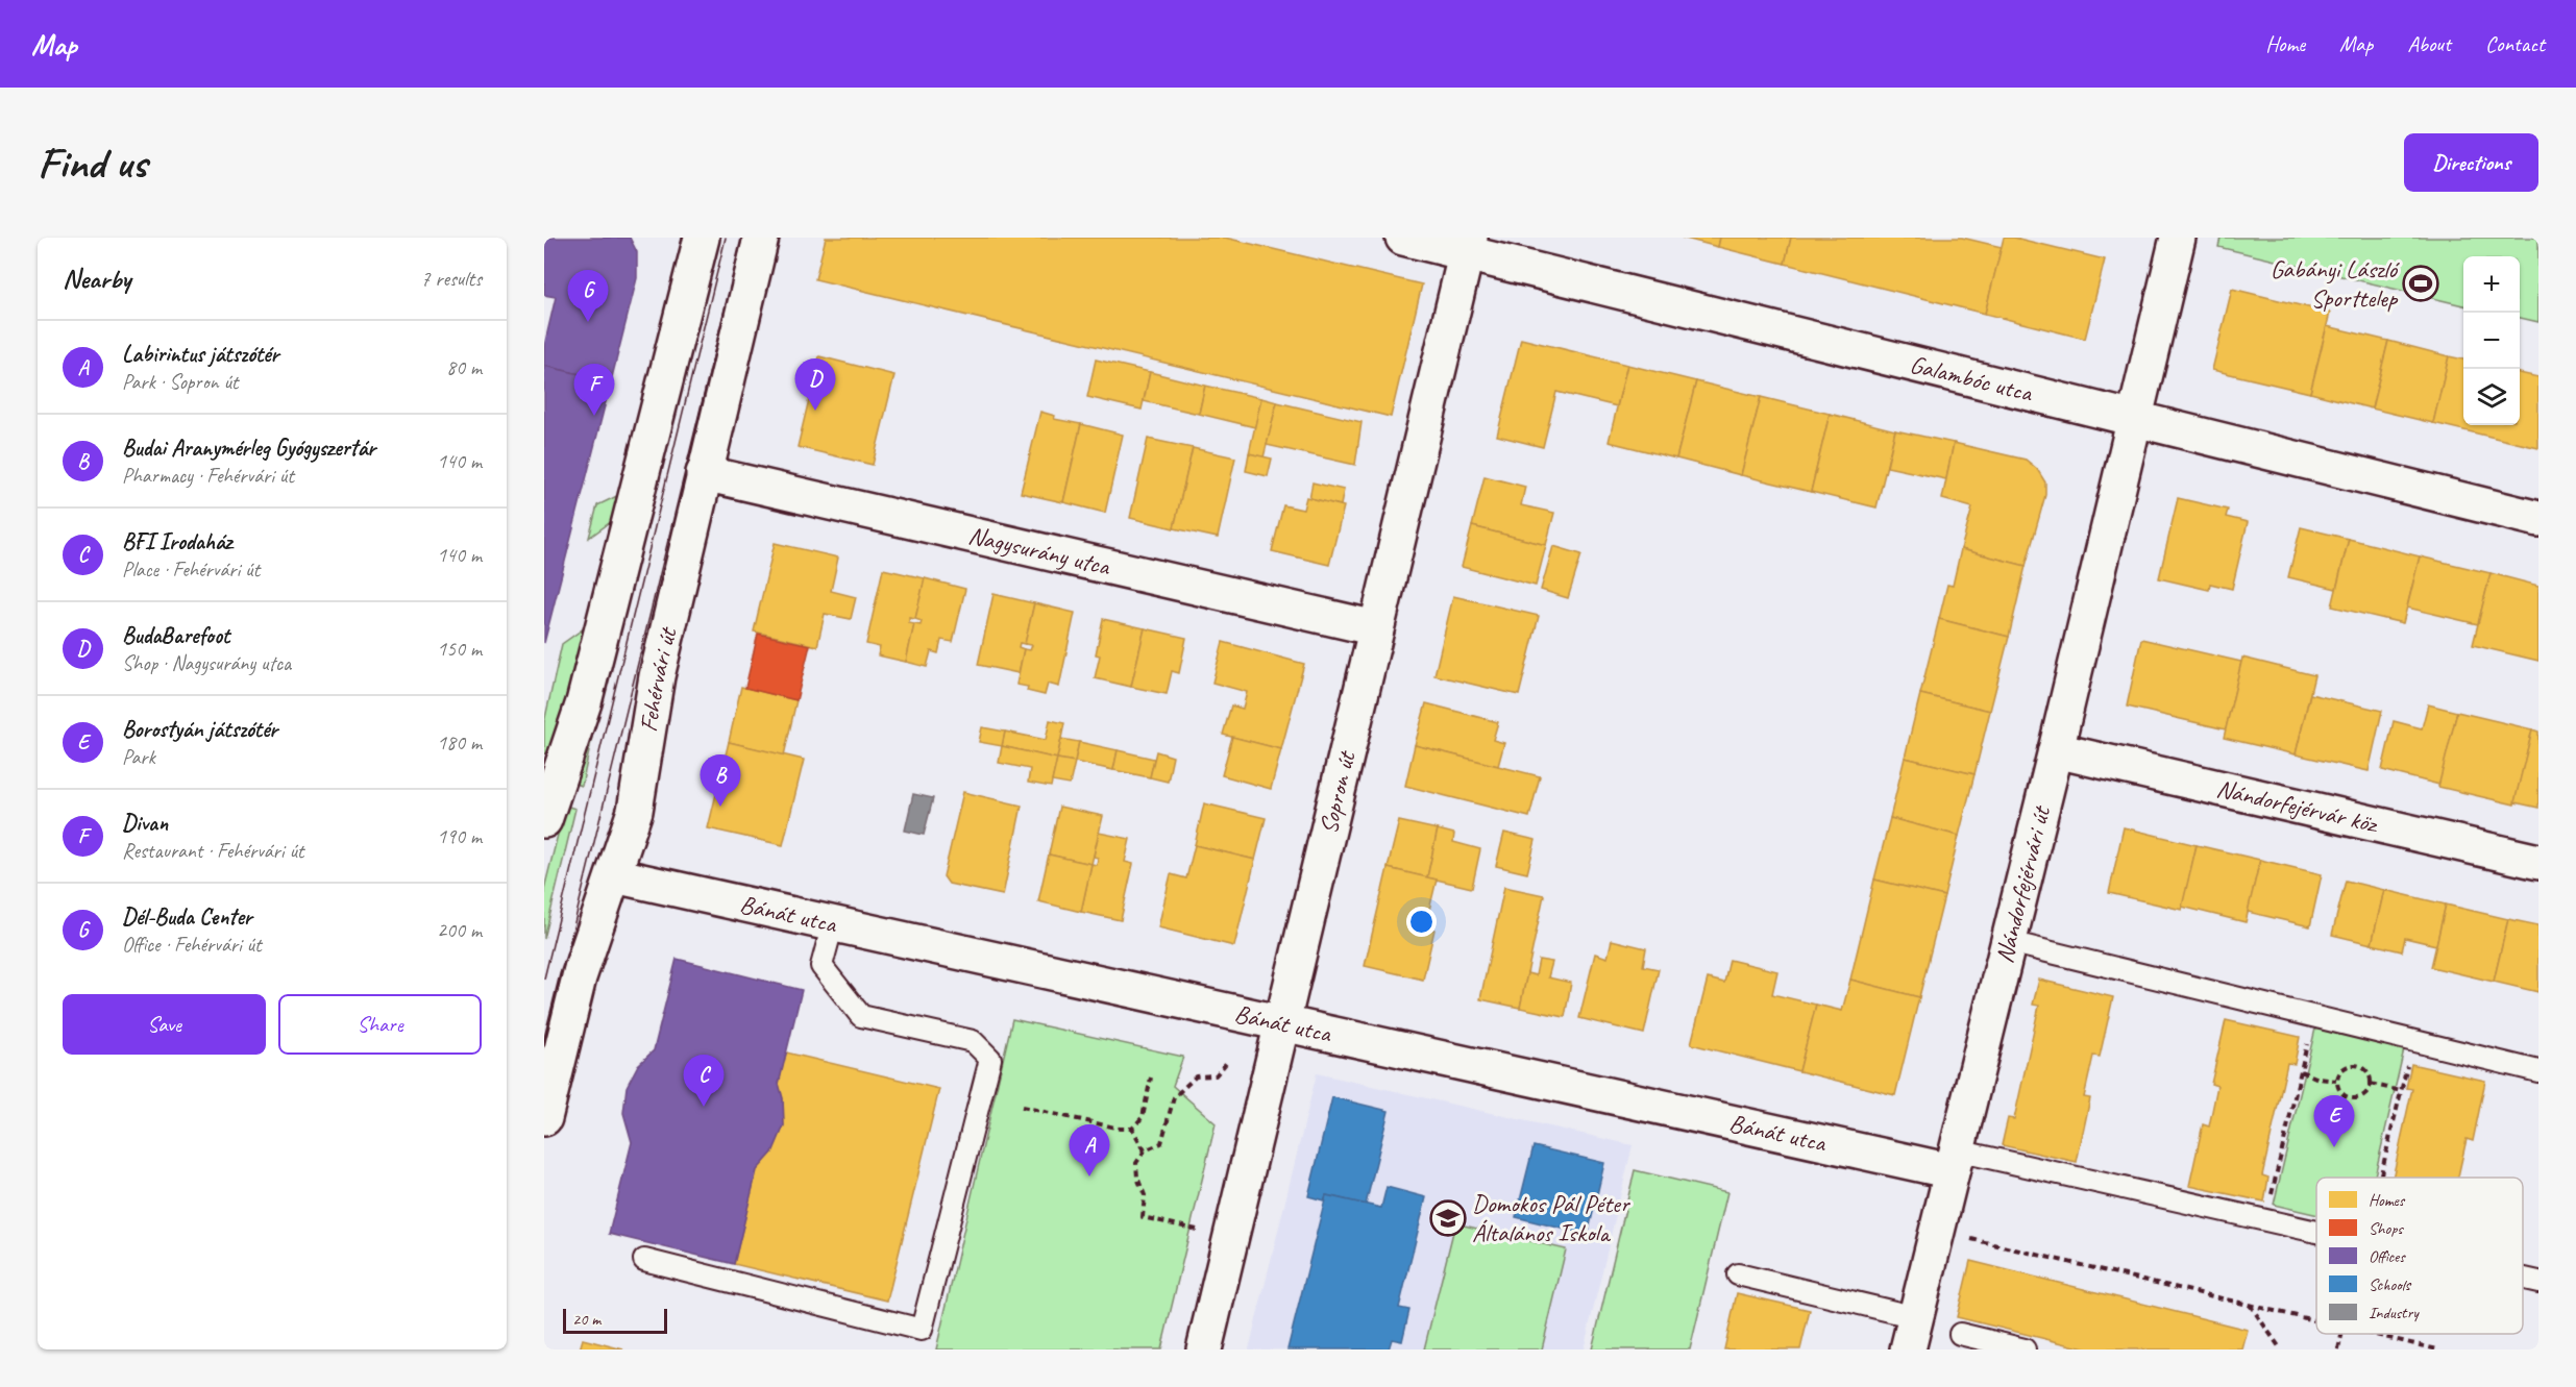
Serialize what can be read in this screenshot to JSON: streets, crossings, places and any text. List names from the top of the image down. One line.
{"streets":{"street":["Galambóc utca","Nagysurány utca","Fehérvári út","Sopron út","Nándorfejérvár köz","Nándorfejérvári út","Bánát utca"]},"crossings":[["Galambóc utca","Sopron út"],["Galambóc utca","Nándorfejérvári út"],["Nagysurány utca","Fehérvári út"],["Nagysurány utca","Sopron út"],["Fehérvári út","Bánát utca"],["Sopron út","Bánát utca"],["Nándorfejérvár köz","Nándorfejérvári út"],["Nándorfejérvári út","Bánát utca"]],"places":{"sports":["Gabányi László Sporttelep"],"school or university":["Domokos Pál Péter Általános Iskola"]},"legend":["Homes","Shops","Offices","Schools","Industry"],"scale_bar":"20 m","page":{"header":"Map","nav":["Home","Map","About","Contact"],"buttons":["Directions",["Save","Share"]],"title":"Find us","heading":["Nearby","7 results"],"map_buttons":["+","−"],"pins":["G","D","F","B","C","E","A"],"list":[{"mark":"A","name":"Labirintus játszótér","note":"Park · Sopron út","value":"80 m"},{"mark":"B","name":"Budai Aranymérleg Gyógyszertár","note":"Pharmacy · Fehérvári út","value":"140 m"},{"mark":"C","name":"BFI Irodaház","note":"Place · Fehérvári út","value":"140 m"},{"mark":"D","name":"BudaBarefoot","note":"Shop · Nagysurány utca","value":"150 m"},{"mark":"E","name":"Borostyán játszótér","note":"Park","value":"180 m"},{"mark":"F","name":"Divan","note":"Restaurant · Fehérvári út","value":"190 m"},{"mark":"G","name":"Dél-Buda Center","note":"Office · Fehérvári út","value":"200 m"}],"scale":"20 m"}}
